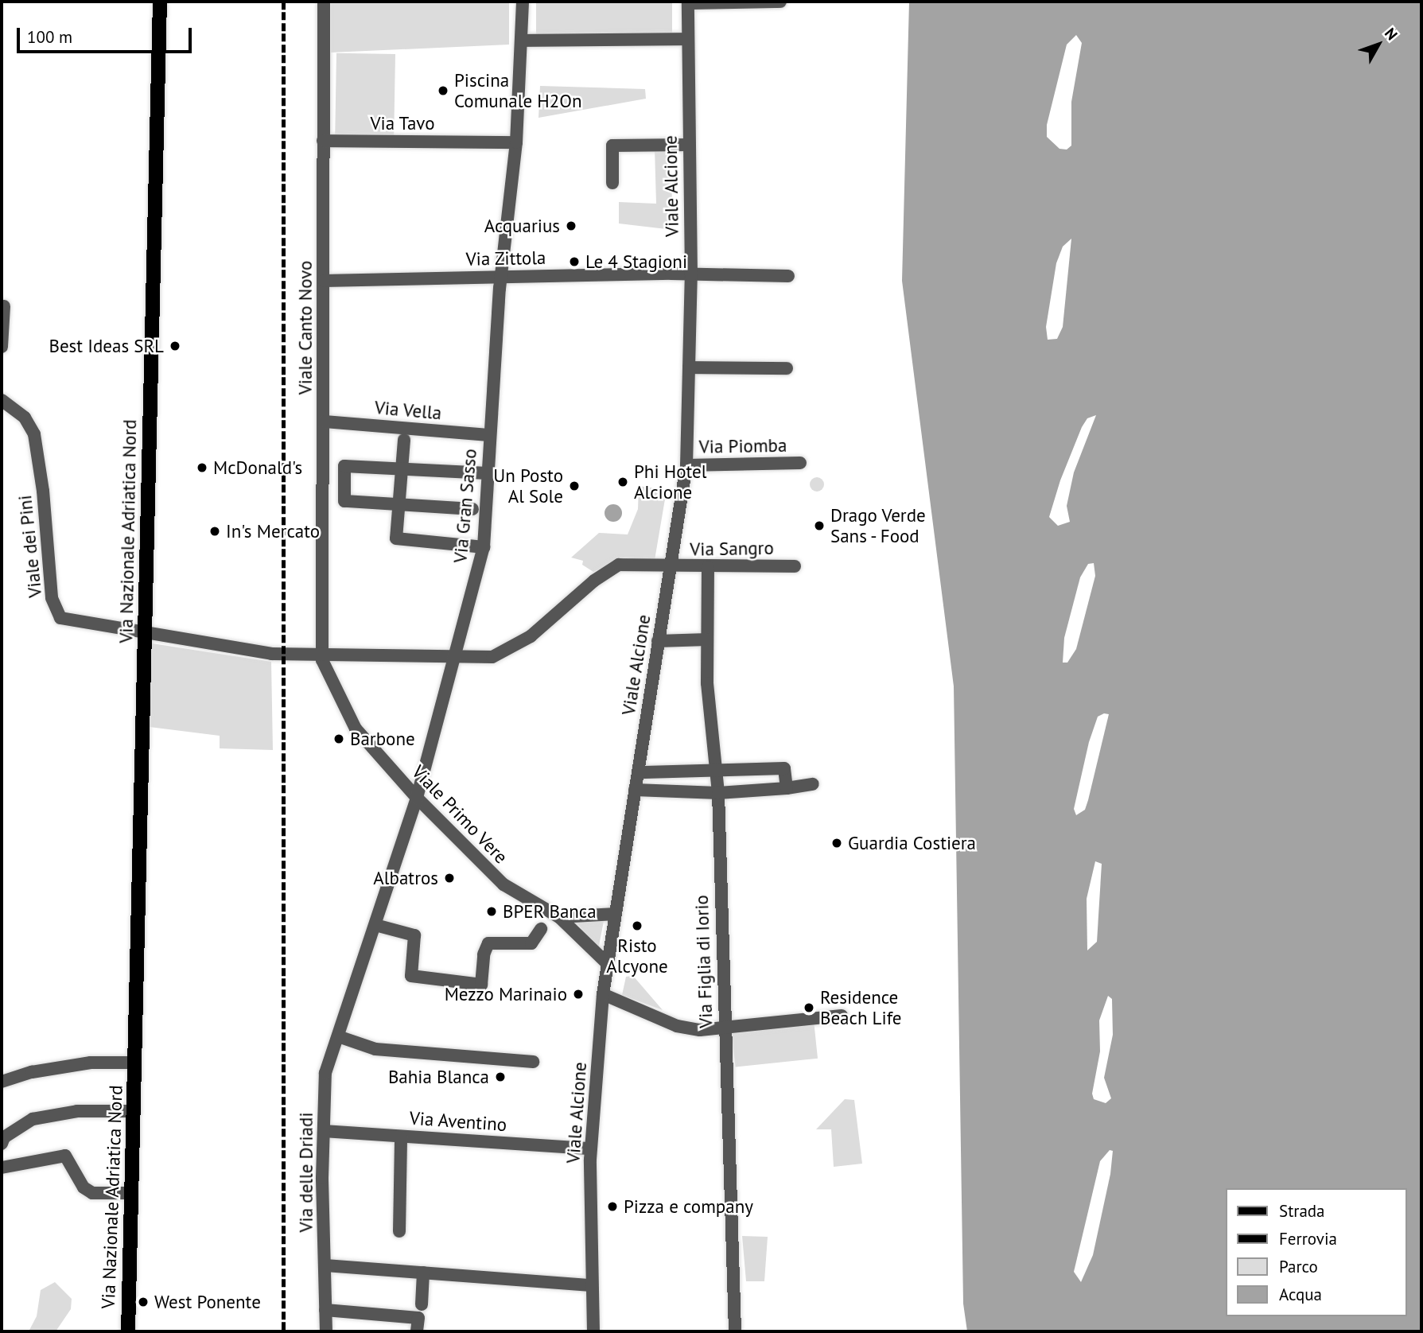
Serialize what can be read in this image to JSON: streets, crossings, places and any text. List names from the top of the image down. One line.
{"streets":{"main road":["Via Nazionale Adriatica Nord"],"street":["Via Tavo","Viale Alcione","Via Zittola","Viale Canto Novo","Via Vella","Via Piomba","Via Gran Sasso","Viale dei Pini","Via Sangro","Viale Primo Vere","Via Figlia di Iorio","Via Aventino","Via delle Driadi"]},"crossings":[["Via Tavo","Viale Canto Novo"],["Via Tavo","Via Gran Sasso"],["Viale Alcione","Via Zittola"],["Viale Alcione","Via Piomba"],["Viale Alcione","Via Sangro"],["Viale Alcione","Viale Primo Vere"],["Viale Alcione","Via Aventino"],["Via Zittola","Viale Canto Novo"],["Via Zittola","Via Gran Sasso"],["Viale Canto Novo","Via Vella"],["Viale Canto Novo","Via Sangro"],["Viale Canto Novo","Viale Primo Vere"],["Via Vella","Via Gran Sasso"],["Via Gran Sasso","Via Sangro"],["Via Gran Sasso","Viale Primo Vere"],["Via Gran Sasso","Via delle Driadi"],["Via Nazionale Adriatica Nord","Viale dei Pini"],["Via Nazionale Adriatica Nord","Via Sangro"],["Viale dei Pini","Via Sangro"],["Via Sangro","Viale Primo Vere"],["Via Sangro","Via Figlia di Iorio"],["Viale Primo Vere","Via delle Driadi"],["Via Aventino","Via delle Driadi"]],"places":["Piscina Comunale H2On","Acquarius","Le 4 Stagioni","Best Ideas SRL","McDonald's","Phi Hotel Alcione","Un Posto Al Sole","Drago Verde Sans - Food","In's Mercato","Barbone","Guardia Costiera","Albatros","BPER Banca","Risto Alcyone","Mezzo Marinaio","Residence Beach Life","Bahia Blanca","Pizza e company","West Ponente"],"legend":["Strada","Ferrovia","Parco","Acqua"],"scale_bar":"100 m","north":"top right"}
